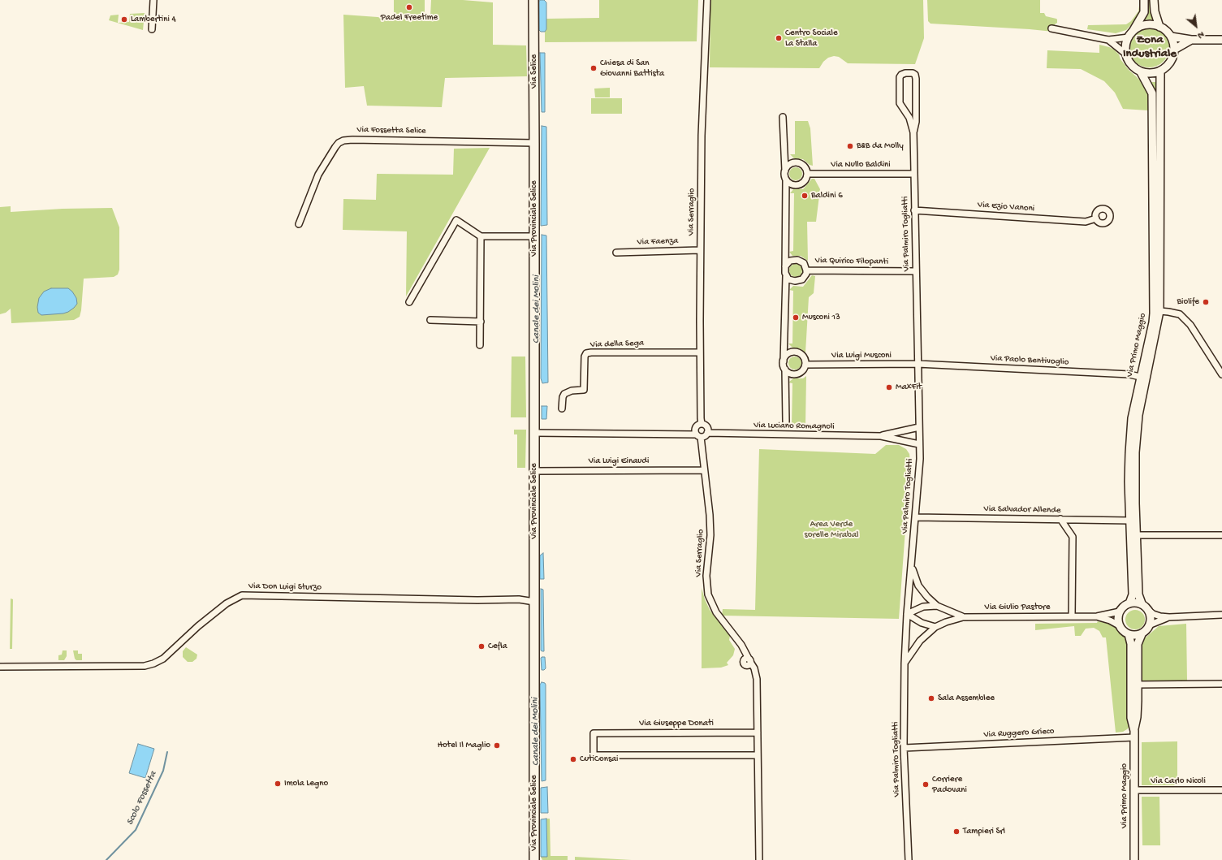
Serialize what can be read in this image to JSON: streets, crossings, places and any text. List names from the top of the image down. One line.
{"streets":{"main road":["Via Selice","Via Provinciale Selice"],"street":["Via Fossetta Selice","Via Nullo Baldini","Via Ezio Vanoni","Via Serraglio","Via Palmiro Togliatti","Via Faenza","Via Quirico Filopanti","Via della Sega","Via Primo Maggio","Via Luigi Musconi","Via Paolo Bentivoglio","Via Luciano Romagnoli","Via Luigi Einaudi","Via Salvador Allende","Via Don Luigi Sturzo","Via Giulio Pastore","Via Giuseppe Donati","Via Ruggero Grieco","Via Carlo Nicoli"]},"crossings":[["Via Selice","Via Fossetta Selice"],["Via Selice","Via Provinciale Selice"],["Via Fossetta Selice","Via Provinciale Selice"],["Via Nullo Baldini","Via Palmiro Togliatti"],["Via Ezio Vanoni","Via Palmiro Togliatti"],["Via Serraglio","Via Faenza"],["Via Serraglio","Via della Sega"],["Via Serraglio","Via Luciano Romagnoli"],["Via Serraglio","Via Luigi Einaudi"],["Via Serraglio","Via Giuseppe Donati"],["Via Provinciale Selice","Via Luigi Einaudi"],["Via Provinciale Selice","Via Don Luigi Sturzo"],["Via Palmiro Togliatti","Via Quirico Filopanti"],["Via Palmiro Togliatti","Via Luigi Musconi"],["Via Palmiro Togliatti","Via Paolo Bentivoglio"],["Via Palmiro Togliatti","Via Luciano Romagnoli"],["Via Palmiro Togliatti","Via Salvador Allende"],["Via Palmiro Togliatti","Via Giulio Pastore"],["Via Palmiro Togliatti","Via Ruggero Grieco"],["Via Primo Maggio","Via Paolo Bentivoglio"],["Via Primo Maggio","Via Salvador Allende"],["Via Primo Maggio","Via Giulio Pastore"],["Via Primo Maggio","Via Ruggero Grieco"],["Via Primo Maggio","Via Carlo Nicoli"],["Via Luigi Musconi","Via Paolo Bentivoglio"]],"districts":["Zona Industriale"],"water":["Canale dei Molini","Scolo Fossetta"],"parks":["Area Verde sorelle Mirabal"],"places":["Padel Freetime","Lambertini 4","Centro Sociale La Stalla","Chiesa di San Giovanni Battista","B&B da Molly","Baldini 6","Biolife","Musconi 13","MaxFit","Cefla","Sala Assemblee","Hotel Il Maglio","CutiConsai","Imola Legno","Corriere Padovani","Tampieri Srl"],"north":"bottom right"}
